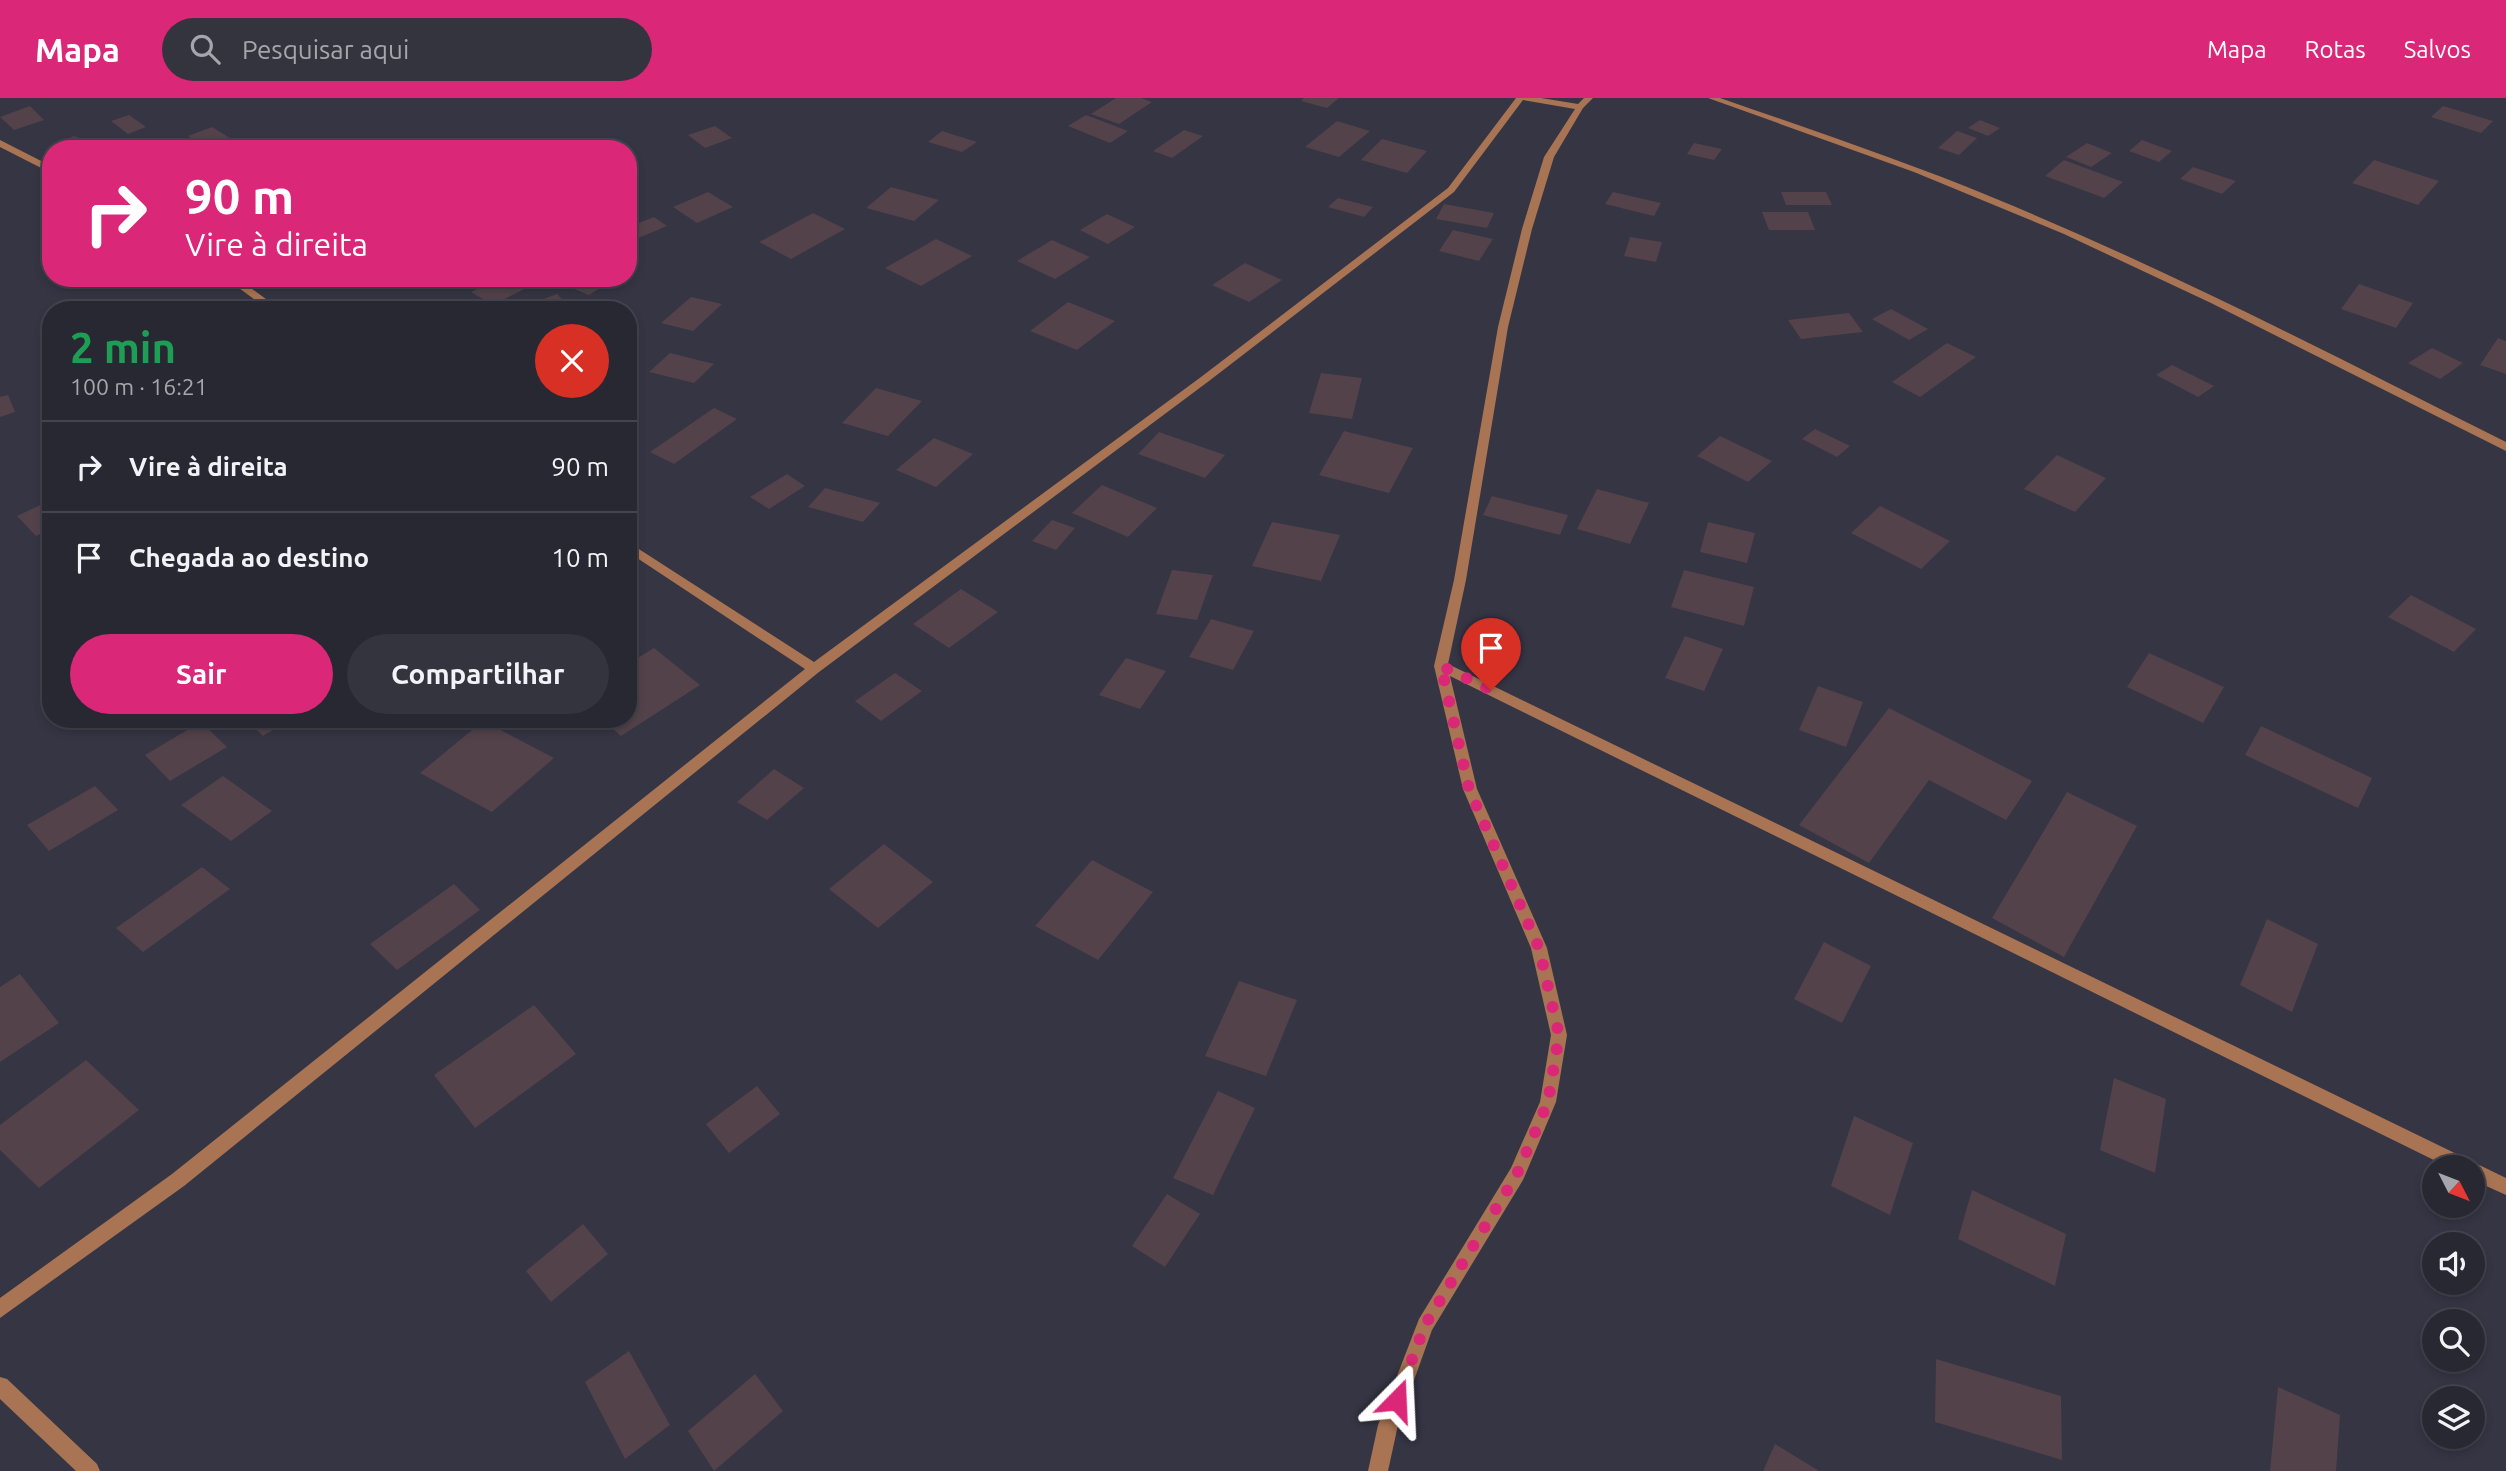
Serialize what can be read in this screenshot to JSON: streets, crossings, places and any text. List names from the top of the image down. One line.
{"north":"bottom right","page":{"header":"Mapa","search":"Pesquisar aqui","nav":["Mapa","Rotas","Salvos"],"turn":["90 m","Vire à direita"],"heading":["2 min","100 m · 16:21"],"list":[{"name":"Vire à direita","value":"90 m"},{"name":"Chegada ao destino","value":"10 m"}],"buttons":["Sair","Compartilhar"]}}
